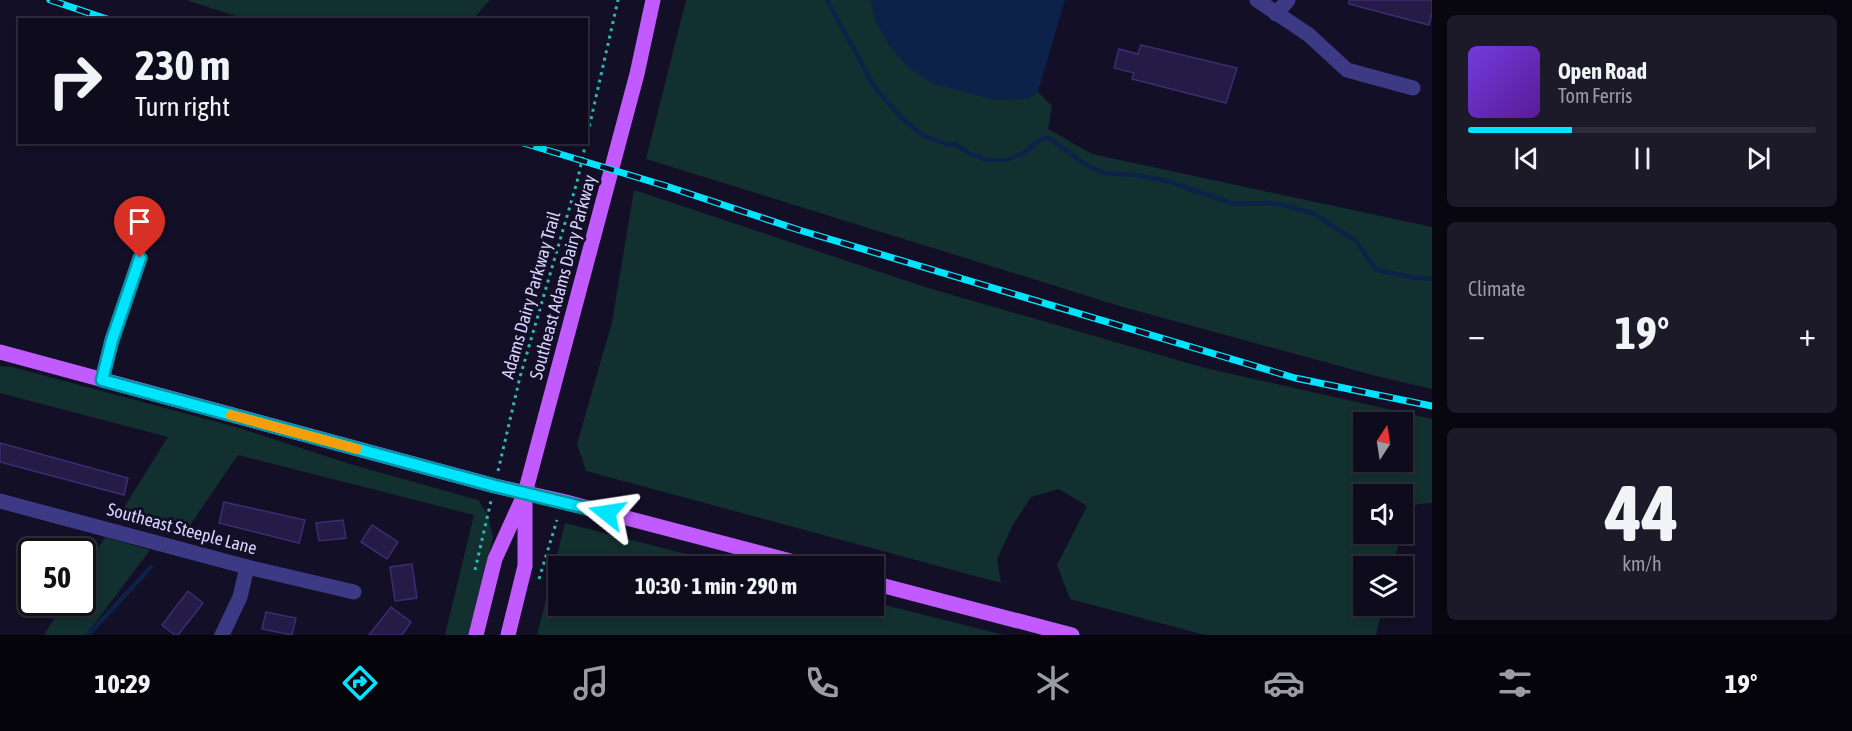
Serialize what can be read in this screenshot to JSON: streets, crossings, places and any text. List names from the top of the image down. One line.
{"streets":{"main road":["Southeast Adams Dairy Parkway"],"street":["Southeast Steeple Lane"],"path":["Adams Dairy Parkway Trail"]},"north":"top","page":{"turn":["230 m","Turn right"],"song":["Open Road","Tom Ferris"],"tile":["Climate",["44","km/h"]],"heat":["−","19°","+"],"limit":"50","trip":"10:30 · 1 min · 290 m","tabs":["10:29","19°"]}}
